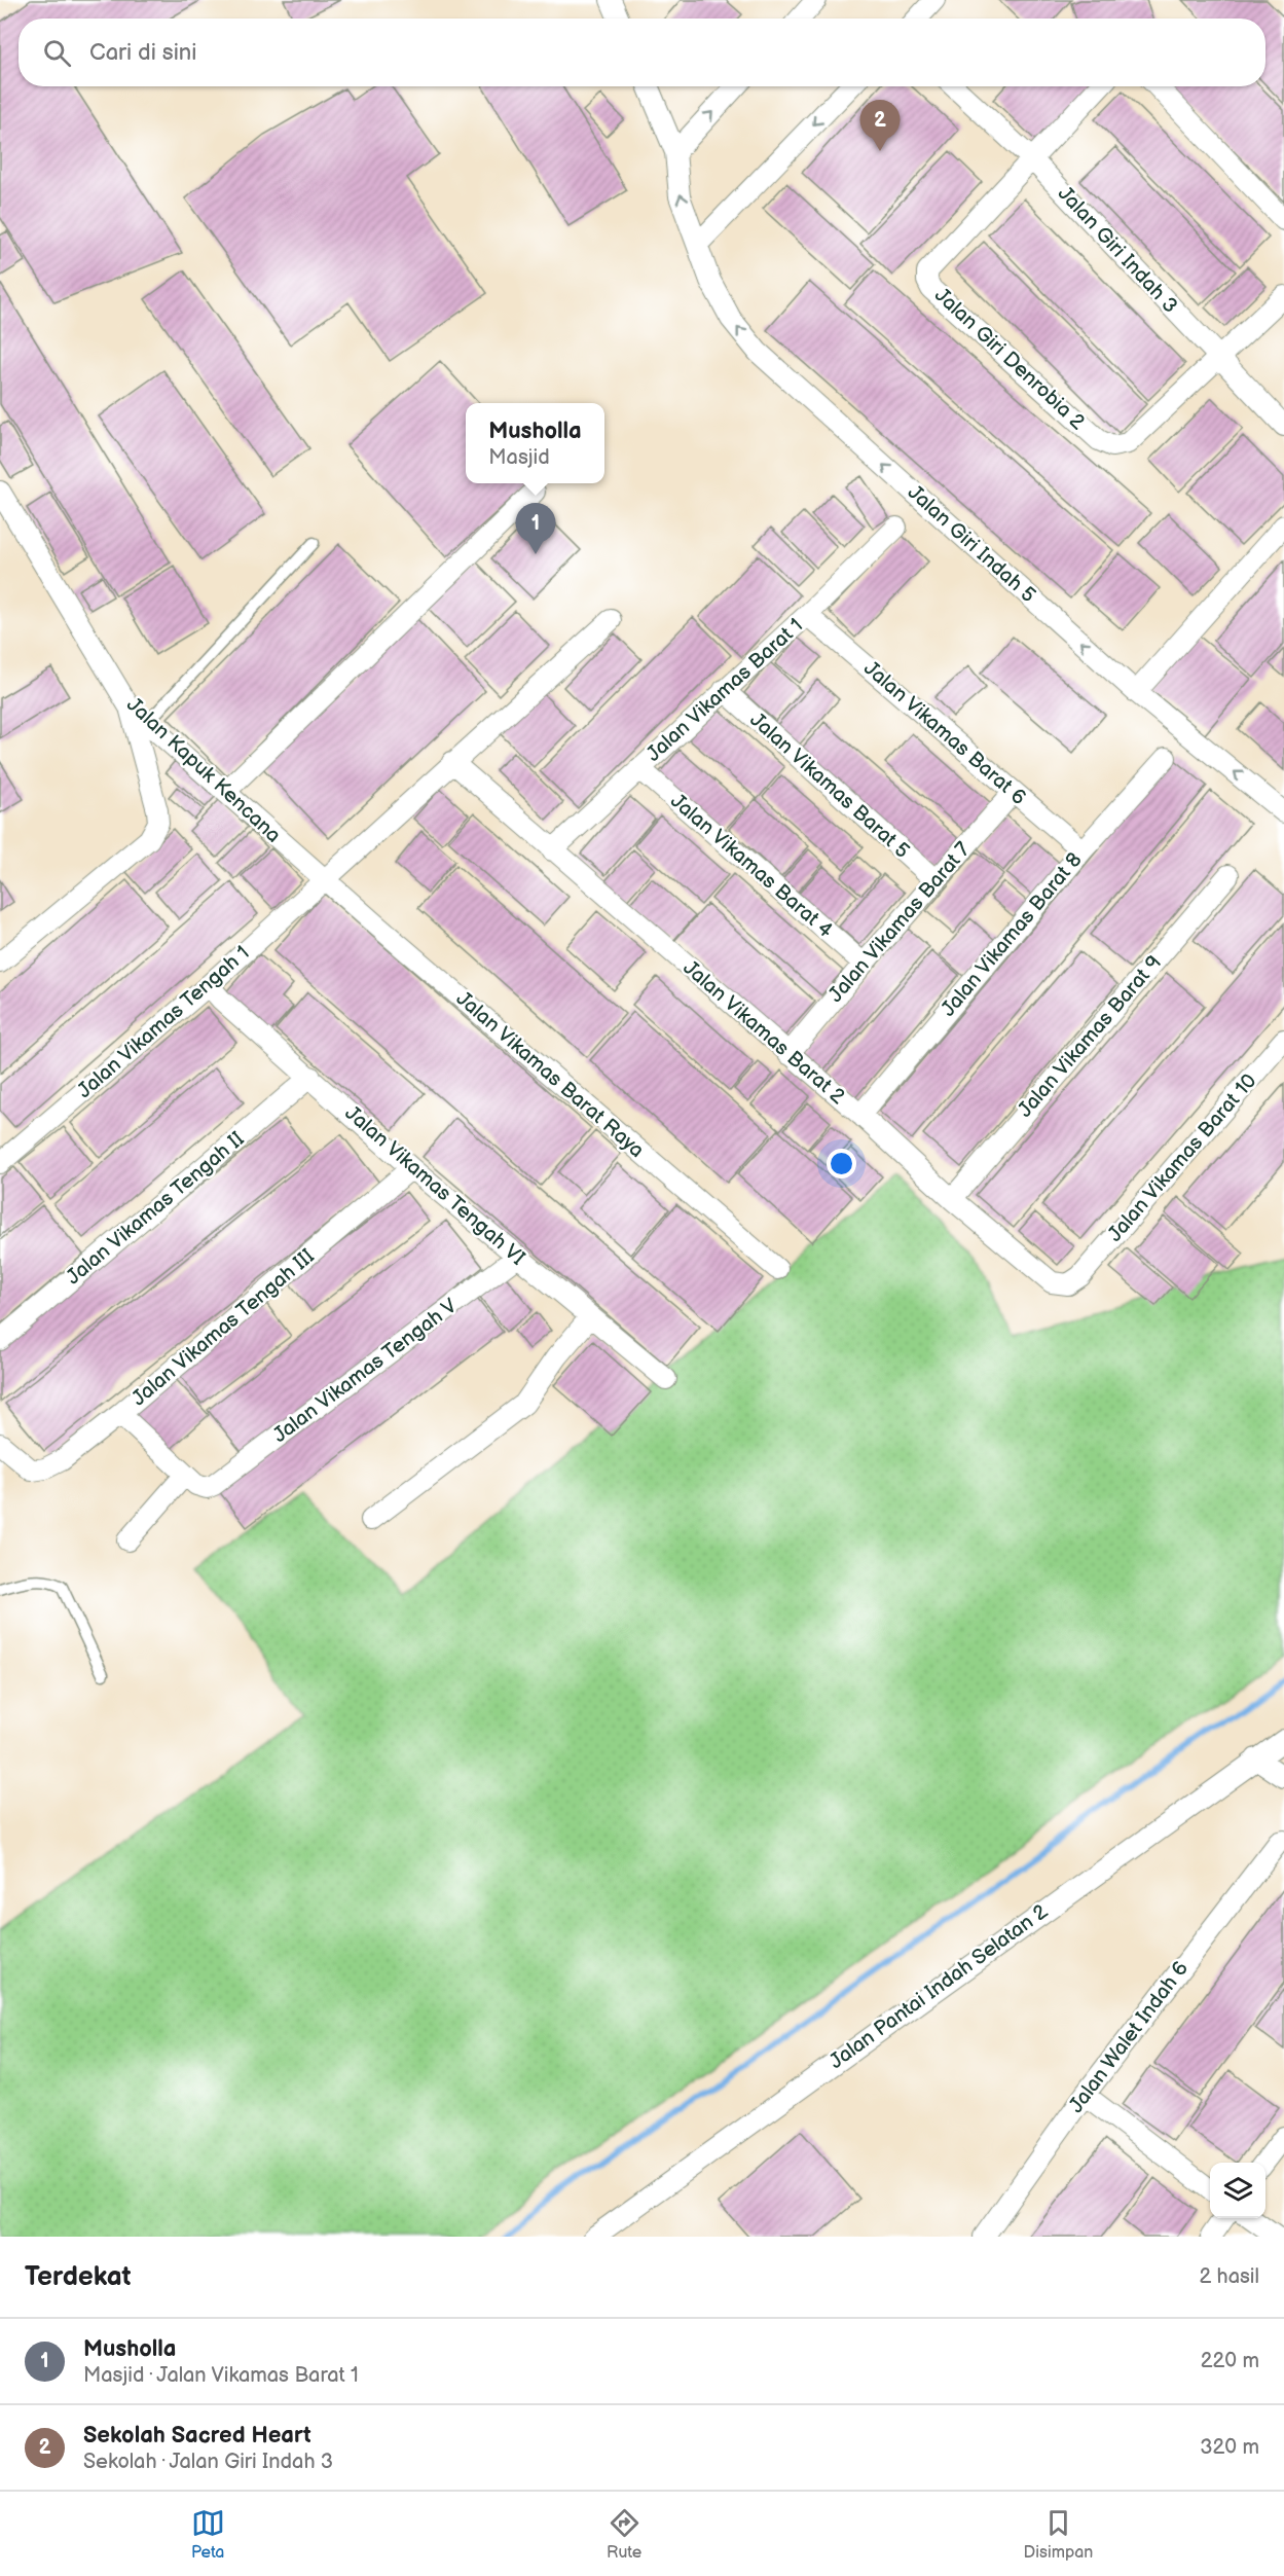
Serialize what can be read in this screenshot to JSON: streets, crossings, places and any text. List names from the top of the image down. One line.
{"streets":{"street":["Jalan Giri Indah 3","Jalan Giri Denrobia 2","Jalan Giri Indah 5","Jalan Vikamas Barat 1","Jalan Vikamas Barat 6","Jalan Kapuk Kencana","Jalan Vikamas Barat 5","Jalan Vikamas Barat 4","Jalan Vikamas Barat 7","Jalan Vikamas Barat 8","Jalan Vikamas Tengah 1","Jalan Vikamas Barat 2","Jalan Vikamas Barat 9","Jalan Vikamas Barat Raya","Jalan Vikamas Barat 10","Jalan Vikamas Tengah VI","Jalan Vikamas Tengah II","Jalan Vikamas Tengah III","Jalan Vikamas Tengah V","Jalan Pantai Indah Selatan 2","Jalan Walet Indah 6"]},"crossings":[["Jalan Giri Indah 3","Jalan Giri Denrobia 2"],["Jalan Vikamas Barat 1","Jalan Vikamas Barat 6"],["Jalan Vikamas Barat 1","Jalan Vikamas Barat 5"],["Jalan Vikamas Barat 1","Jalan Vikamas Barat 4"],["Jalan Vikamas Barat 1","Jalan Vikamas Barat 2"],["Jalan Vikamas Barat 6","Jalan Vikamas Barat 7"],["Jalan Vikamas Barat 6","Jalan Vikamas Barat 8"],["Jalan Kapuk Kencana","Jalan Vikamas Tengah 1"],["Jalan Kapuk Kencana","Jalan Vikamas Barat Raya"],["Jalan Vikamas Barat 5","Jalan Vikamas Barat 7"],["Jalan Vikamas Barat 4","Jalan Vikamas Barat 7"],["Jalan Vikamas Barat 7","Jalan Vikamas Barat 2"],["Jalan Vikamas Barat 8","Jalan Vikamas Barat 2"],["Jalan Vikamas Tengah 1","Jalan Vikamas Barat Raya"],["Jalan Vikamas Tengah 1","Jalan Vikamas Tengah VI"],["Jalan Vikamas Barat 2","Jalan Vikamas Barat 9"],["Jalan Vikamas Barat 2","Jalan Vikamas Barat 10"],["Jalan Vikamas Tengah VI","Jalan Vikamas Tengah II"],["Jalan Vikamas Tengah VI","Jalan Vikamas Tengah III"],["Jalan Vikamas Tengah VI","Jalan Vikamas Tengah V"]],"one_way":["Jalan Giri Indah 5"],"page":{"search":"Cari di sini","pins":["2","1"],"popup":["Musholla","Masjid"],"heading":["Terdekat","2 hasil"],"list":[{"mark":"1","name":"Musholla","note":"Masjid · Jalan Vikamas Barat 1","value":"220 m"},{"mark":"2","name":"Sekolah Sacred Heart","note":"Sekolah · Jalan Giri Indah 3","value":"320 m"}],"nav":["Peta","Rute","Disimpan"]}}
